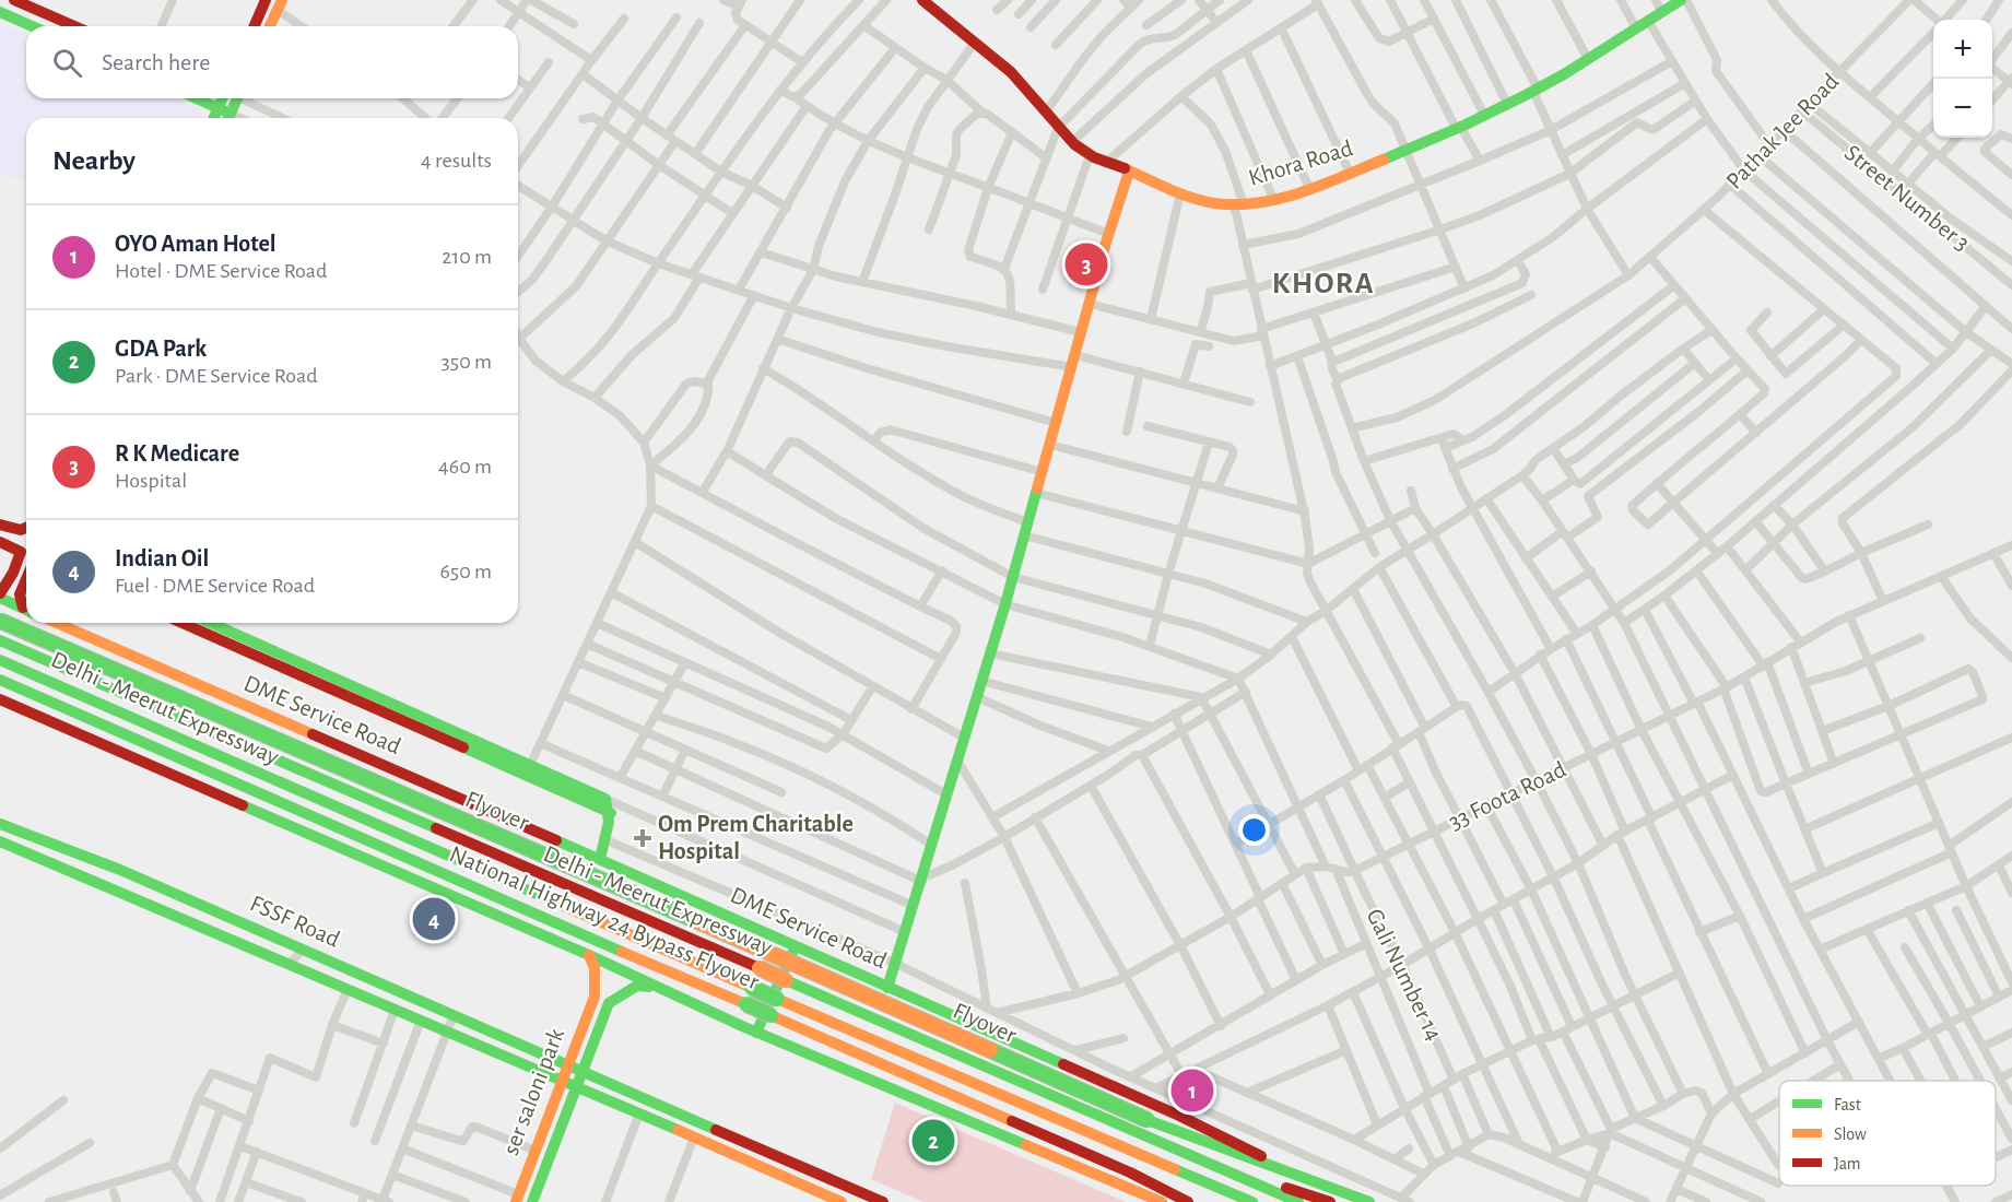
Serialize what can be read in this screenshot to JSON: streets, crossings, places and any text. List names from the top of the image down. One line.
{"streets":{"main road":["Khora Road","Delhi - Meerut Expressway","DME Service Road","Flyover","National Highway 24 Bypass Flyover","FSSF Road","ser saloni park"],"street":["Pathak Jee Road","Street Number 3","33 Foota Road","Gali Number 14"]},"crossings":[["Pathak Jee Road","Street Number 3"],["DME Service Road","Flyover"],["33 Foota Road","Gali Number 14"],["FSSF Road","ser saloni park"]],"districts":["KHORA"],"places":{"health":["Om Prem Charitable Hospital"]},"legend":["Fast","Slow","Jam"],"page":{"map_buttons":["+","−"],"search":"Search here","heading":["Nearby","4 results"],"list":[{"mark":"1","name":"OYO Aman Hotel","note":"Hotel · DME Service Road","value":"210 m"},{"mark":"2","name":"GDA Park","note":"Park · DME Service Road","value":"350 m"},{"mark":"3","name":"R K Medicare","note":"Hospital","value":"460 m"},{"mark":"4","name":"Indian Oil","note":"Fuel · DME Service Road","value":"650 m"}],"pins":["3","4","1","2"]}}
